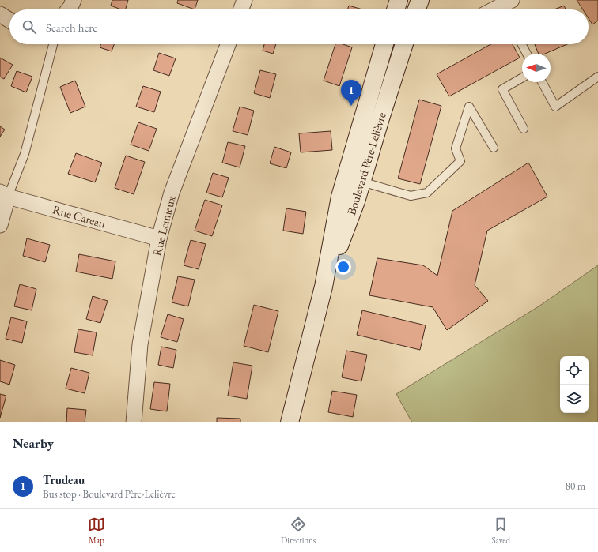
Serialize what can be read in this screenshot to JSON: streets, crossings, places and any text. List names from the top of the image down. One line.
{"streets":{"main road":["Boulevard Père-Lelièvre"],"street":["Rue Careau","Rue Lemieux"]},"crossings":[["Rue Careau","Rue Lemieux"]],"north":"left","page":{"search":"Search here","pins":"1","heading":"Nearby","list":[{"mark":"1","name":"Trudeau","note":"Bus stop · Boulevard Père-Lelièvre","value":"80 m"}],"nav":["Map","Directions","Saved"]}}
